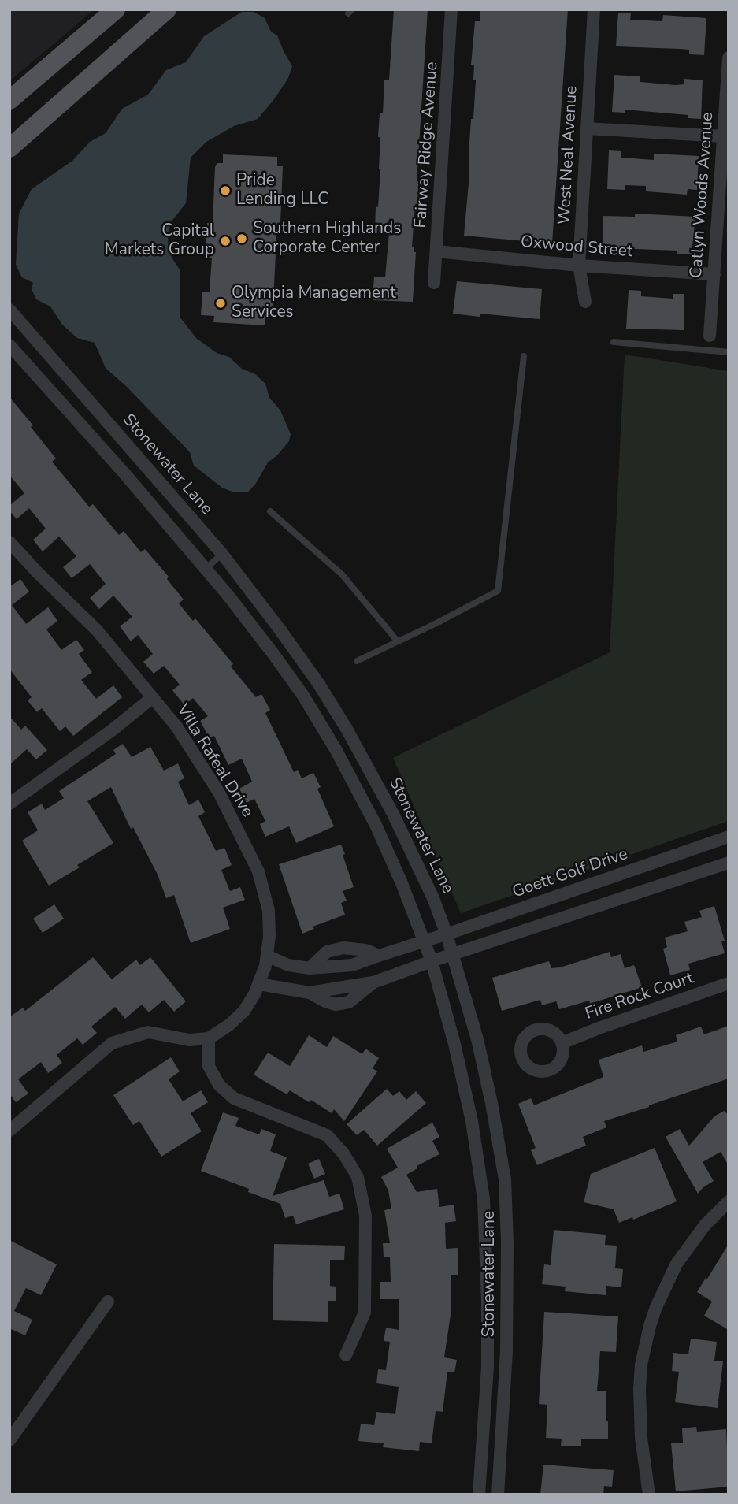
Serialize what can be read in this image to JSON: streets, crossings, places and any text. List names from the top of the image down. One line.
{"streets":{"street":["Fairway Ridge Avenue","West Neal Avenue","Catlyn Woods Avenue","Oxwood Street","Stonewater Lane","Villa Rafeal Drive","Goett Golf Drive","Fire Rock Court"]},"crossings":[["Fairway Ridge Avenue","Oxwood Street"],["West Neal Avenue","Oxwood Street"],["Catlyn Woods Avenue","Oxwood Street"],["Stonewater Lane","Goett Golf Drive"],["Villa Rafeal Drive","Goett Golf Drive"]],"places":["Pride Lending LLC","Southern Highlands Corporate Center","Capital Markets Group","Olympia Management Services"]}
